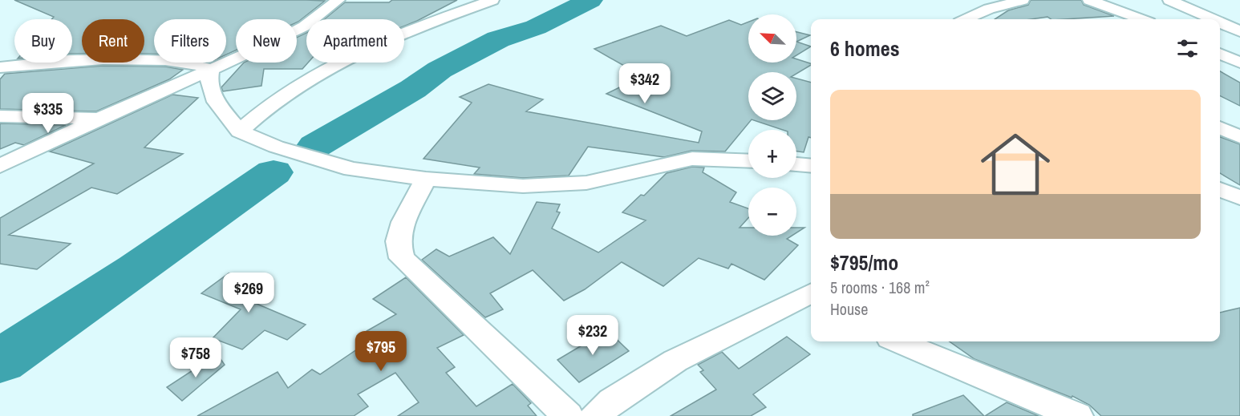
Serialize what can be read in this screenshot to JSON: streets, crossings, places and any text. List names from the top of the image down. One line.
{"north":"top left","page":{"map_buttons":["+","−"],"chip":["Buy","Rent","Filters","New","Apartment"],"heading":"6 homes","price":["$342","$335","$269","$232","$795","$758"],"list":[{"name":"$795/mo","note":"5 rooms · 168 m² · House"}]}}
